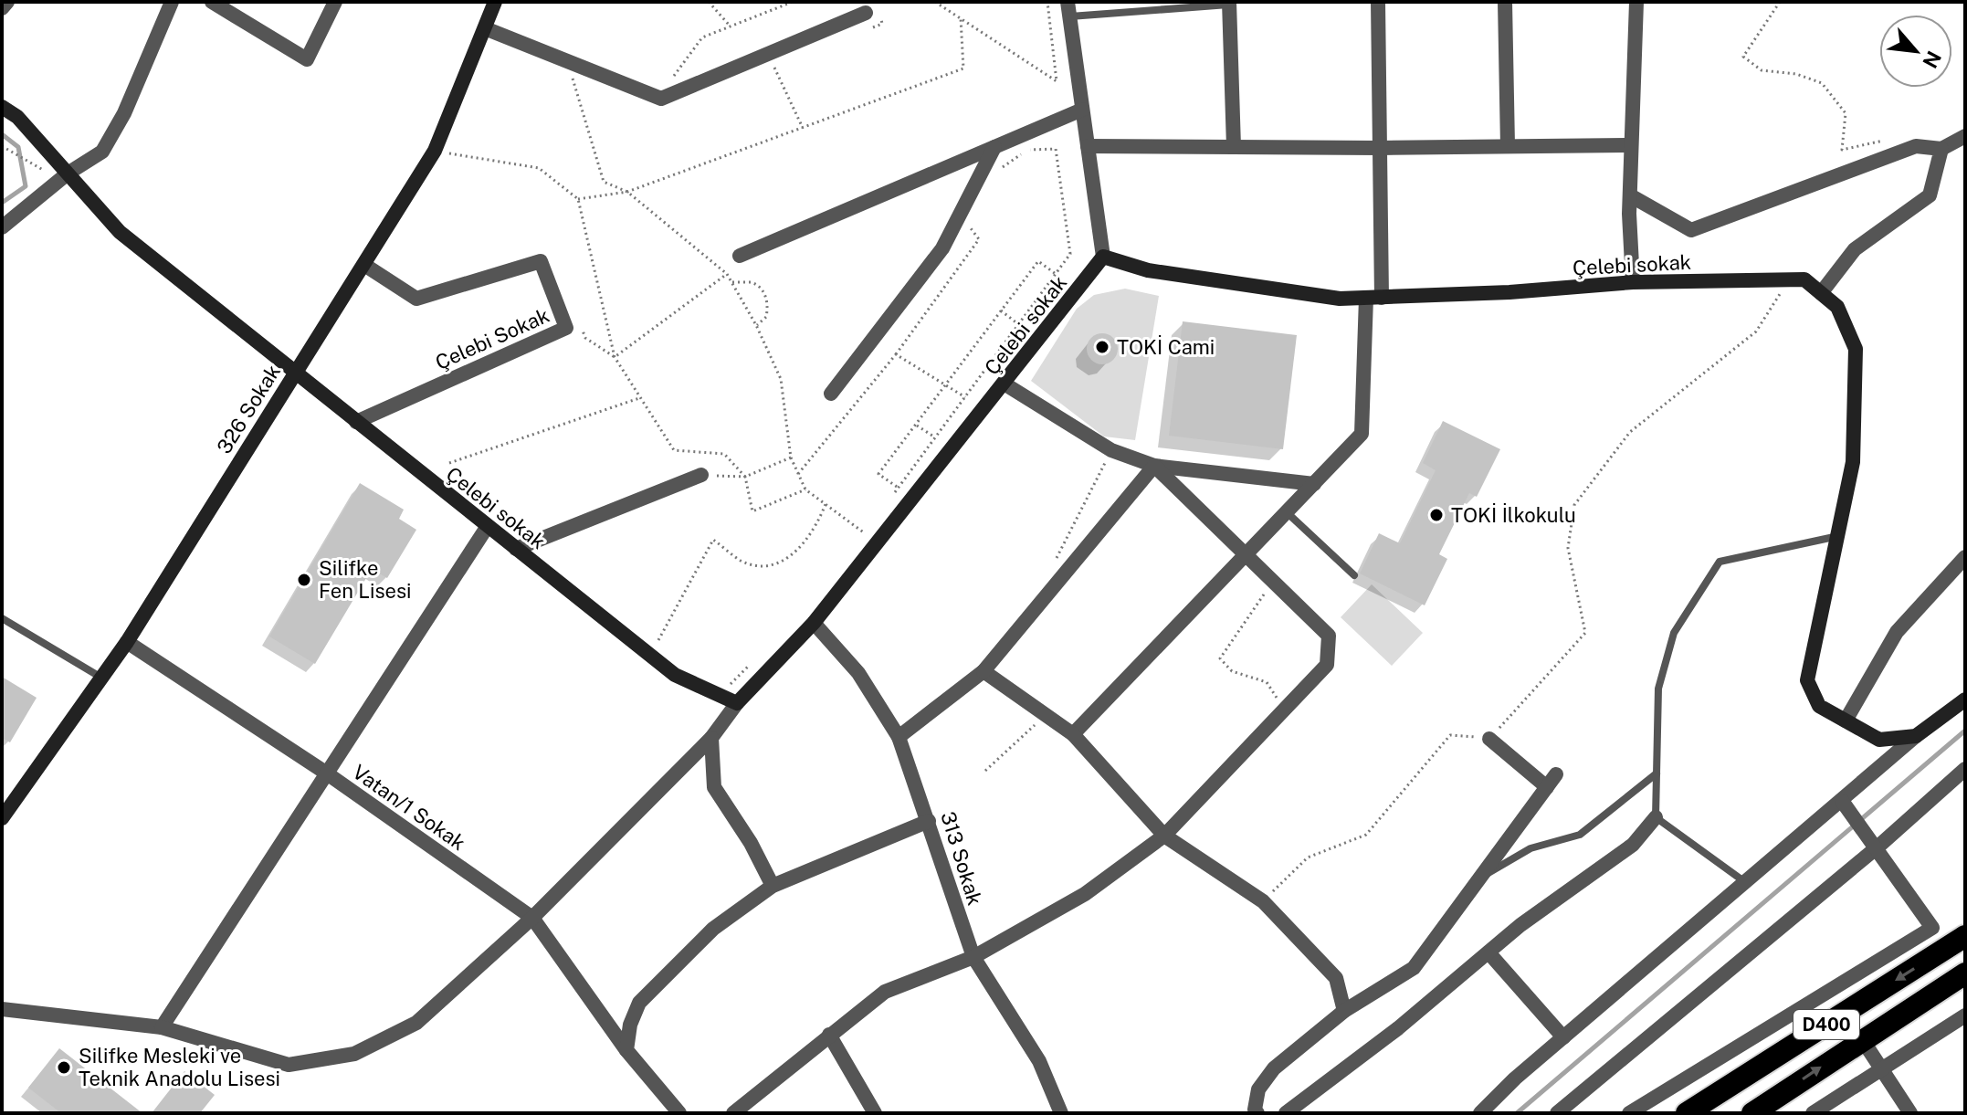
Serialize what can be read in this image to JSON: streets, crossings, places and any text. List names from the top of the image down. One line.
{"streets":{"highway":["D400"],"street":["Çelebi sokak","Çelebi Sokak","326 Sokak","Vatan/1 Sokak","313 Sokak"]},"crossings":[["Çelebi sokak","Çelebi Sokak"],["Çelebi sokak","326 Sokak"],["Çelebi sokak","313 Sokak"],["Çelebi Sokak","326 Sokak"],["326 Sokak","Vatan/1 Sokak"]],"places":["TOKİ Cami","TOKİ İlkokulu","Silifke Fen Lisesi","Silifke Mesleki ve Teknik Anadolu Lisesi"],"north":"bottom right"}
